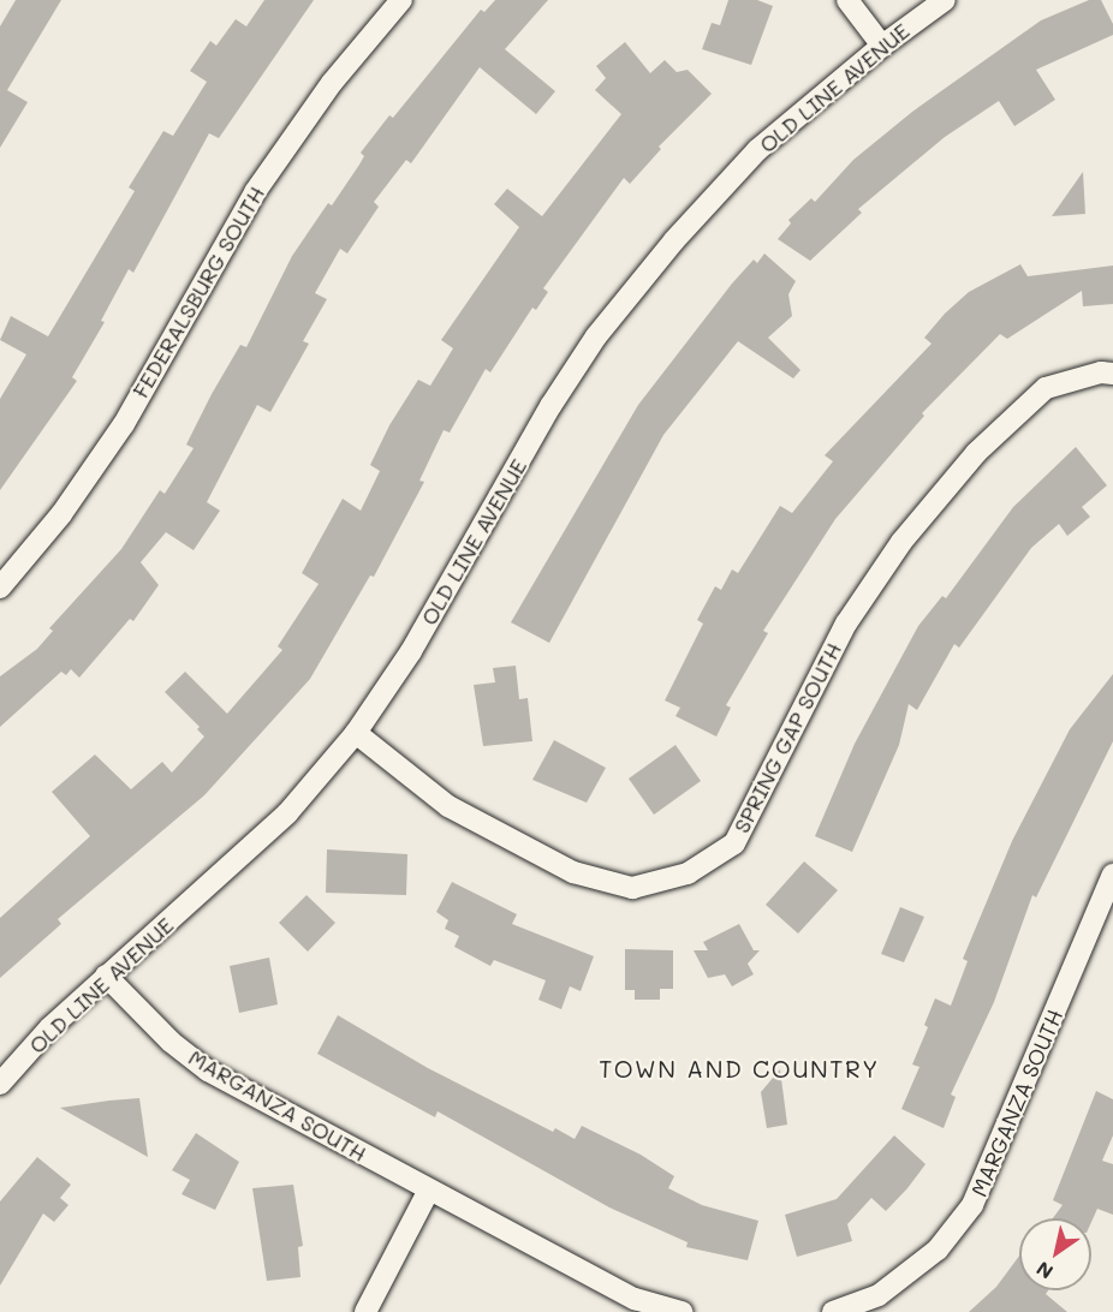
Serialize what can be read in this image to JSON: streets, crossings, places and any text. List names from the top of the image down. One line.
{"streets":{"street":["OLD LINE AVENUE","FEDERALSBURG SOUTH","SPRING GAP SOUTH","MARGANZA SOUTH"]},"crossings":[["OLD LINE AVENUE","SPRING GAP SOUTH"],["OLD LINE AVENUE","MARGANZA SOUTH"]],"districts":["TOWN AND COUNTRY"],"north":"bottom left"}
